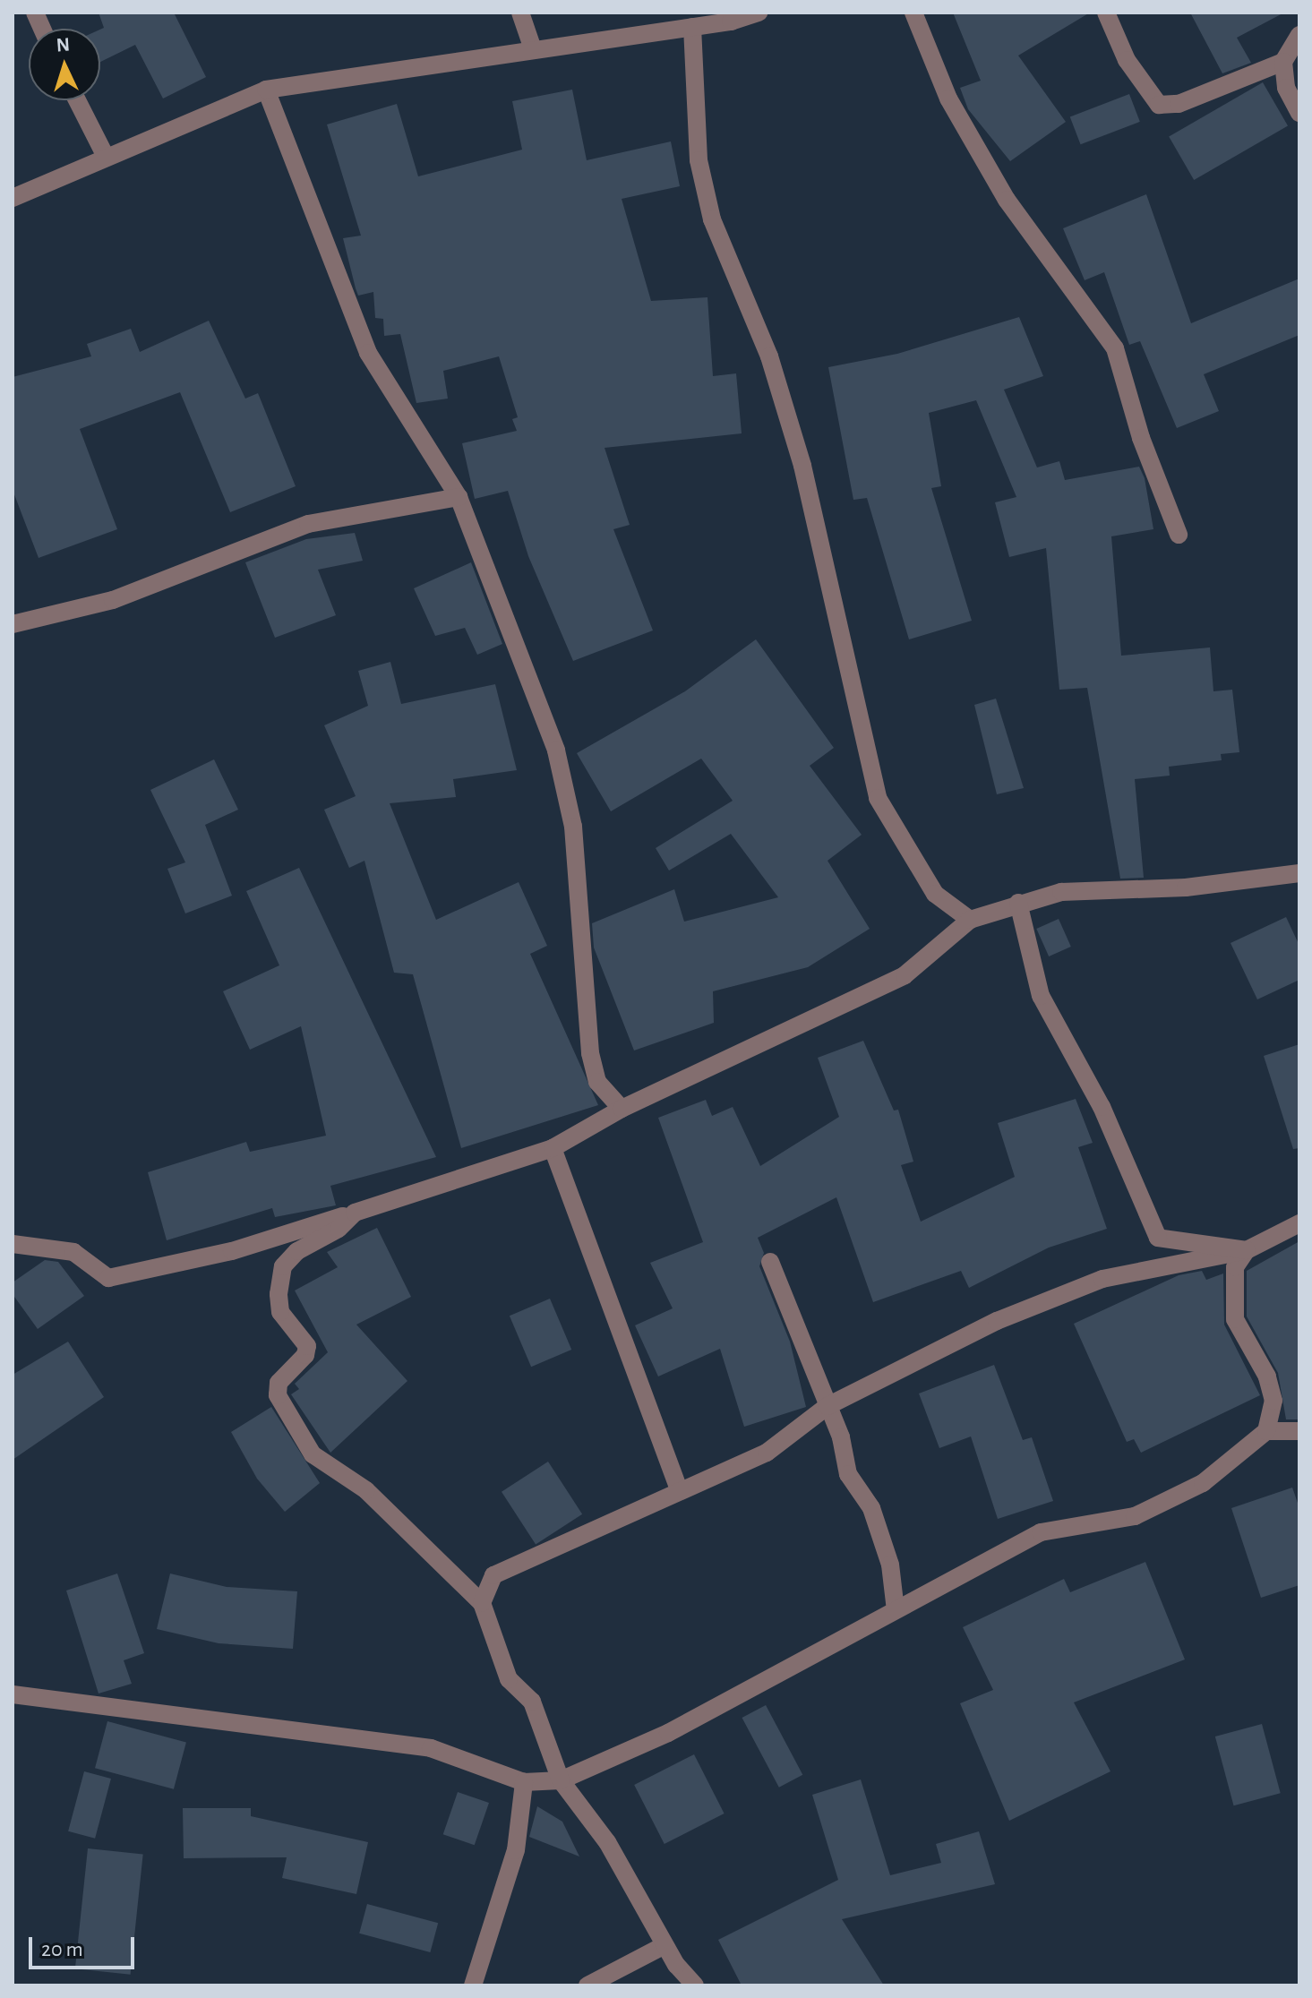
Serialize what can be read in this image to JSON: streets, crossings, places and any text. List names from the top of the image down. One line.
{"scale_bar":"20 m","north":"top"}
